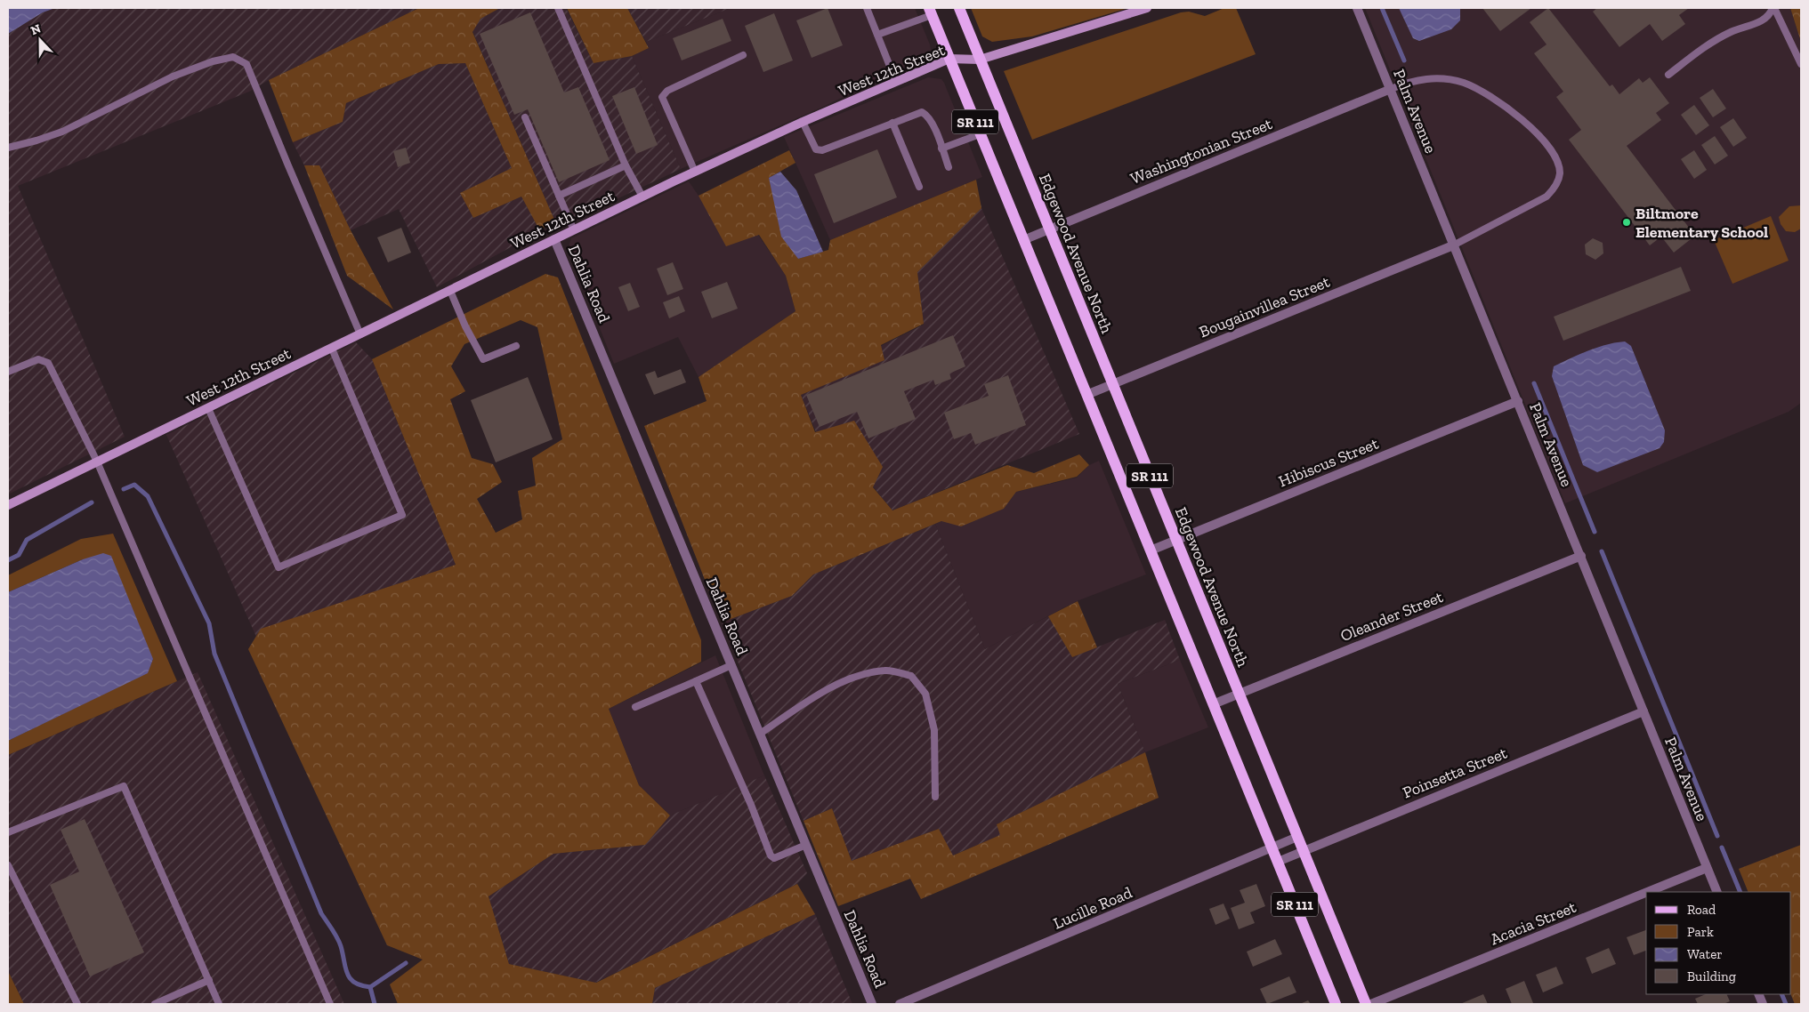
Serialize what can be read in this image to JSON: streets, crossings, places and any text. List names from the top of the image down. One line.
{"streets":{"main road":["SR 111","Edgewood Avenue North"],"street":["West 12th Street","Palm Avenue","Washingtonian Street","Dahlia Road","Bougainvillea Street","Hibiscus Street","Oleander Street","Poinsetta Street","Lucille Road","Acacia Street"]},"crossings":[["West 12th Street","SR 111"],["West 12th Street","Edgewood Avenue North"],["West 12th Street","Dahlia Road"],["Palm Avenue","Washingtonian Street"],["Palm Avenue","Bougainvillea Street"],["Palm Avenue","Hibiscus Street"],["Palm Avenue","Oleander Street"],["Palm Avenue","Poinsetta Street"],["Palm Avenue","Acacia Street"],["SR 111","Washingtonian Street"],["SR 111","Bougainvillea Street"],["SR 111","Hibiscus Street"],["SR 111","Oleander Street"],["SR 111","Poinsetta Street"],["SR 111","Lucille Road"],["Washingtonian Street","Edgewood Avenue North"],["Edgewood Avenue North","Bougainvillea Street"],["Edgewood Avenue North","Hibiscus Street"],["Edgewood Avenue North","Oleander Street"],["Edgewood Avenue North","Poinsetta Street"],["Edgewood Avenue North","Lucille Road"]],"places":["Biltmore Elementary School"],"legend":["Road","Park","Water","Building"],"north":"top"}
